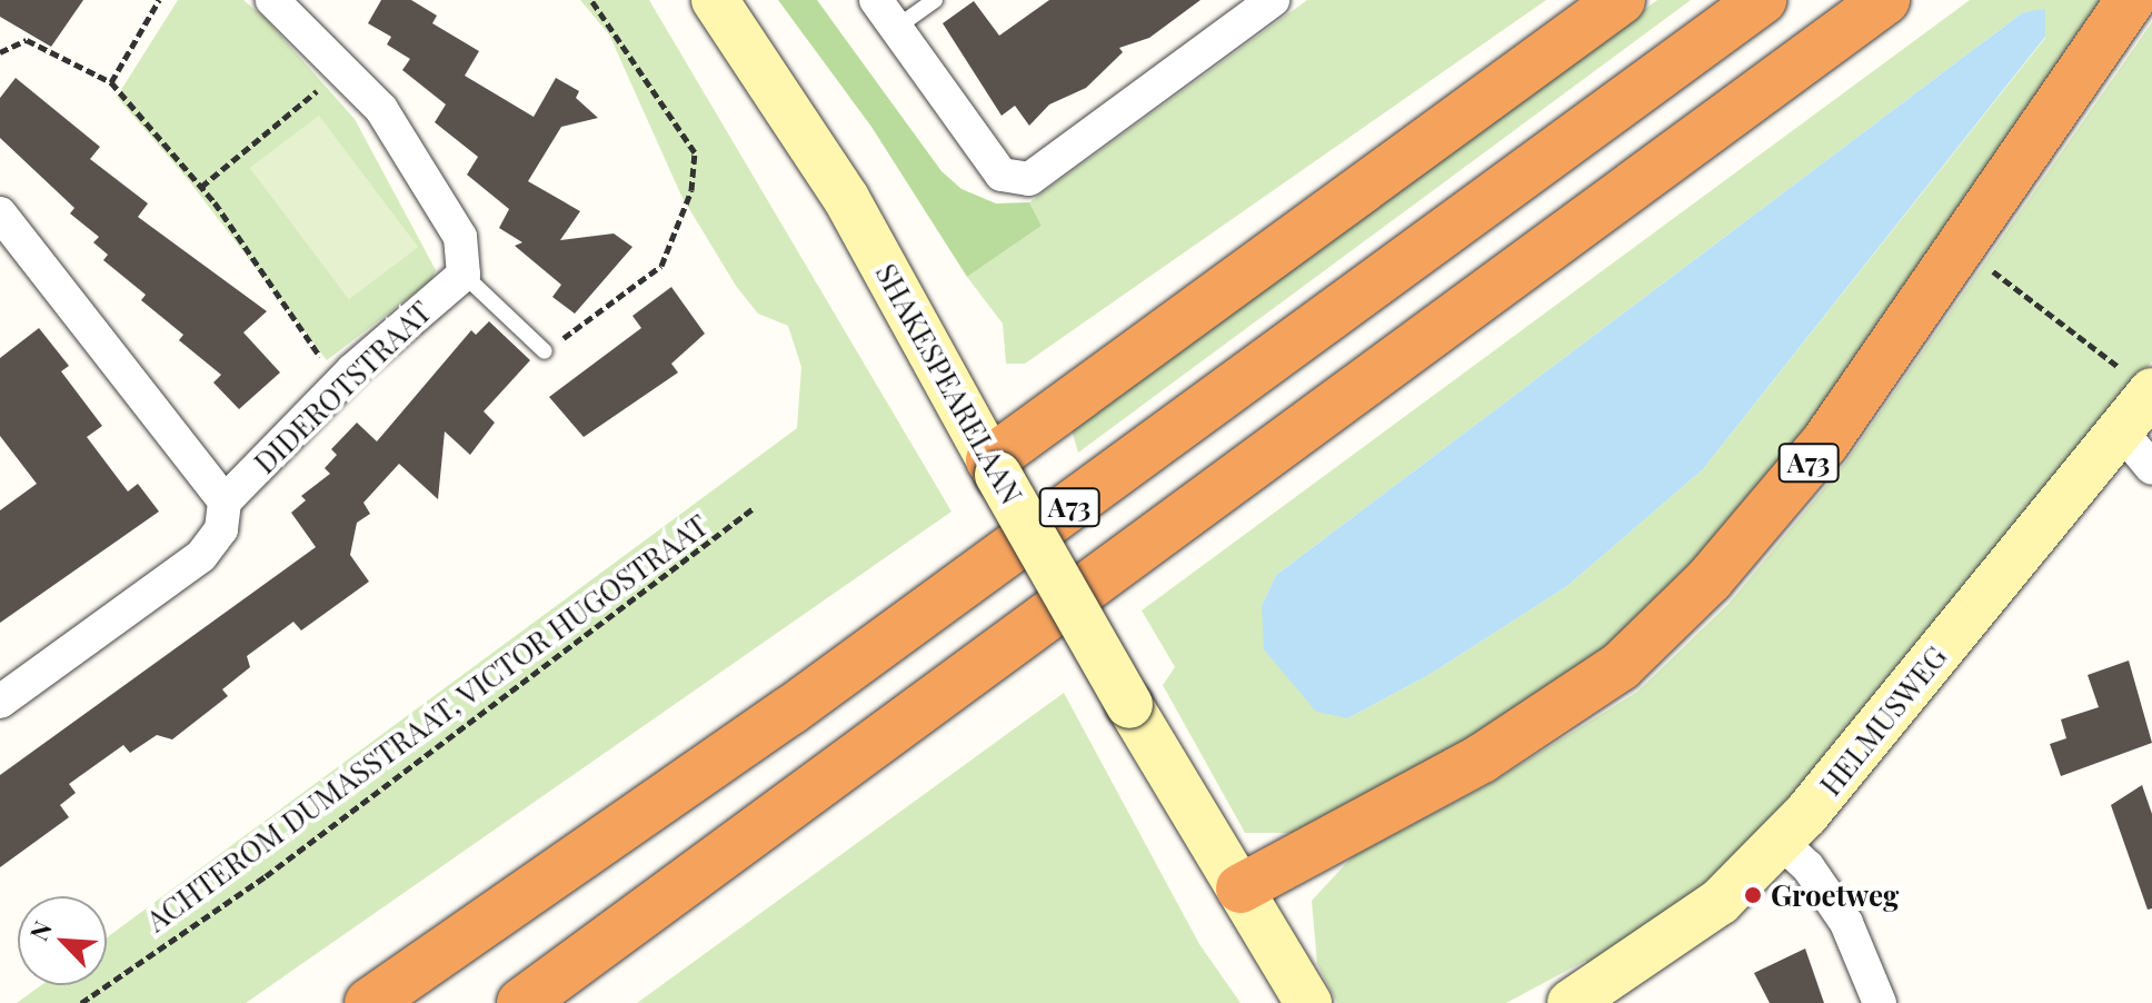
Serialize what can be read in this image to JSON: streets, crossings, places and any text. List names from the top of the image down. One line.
{"streets":{"highway":["A73"],"street":["SHAKESPEARELAAN","DIDEROTSTRAAT","HELMUSWEG"],"path":["ACHTEROM DUMASSTRAAT, VICTOR HUGOSTRAAT"]},"crossings":[["SHAKESPEARELAAN","A73"]],"places":["Groetweg"],"north":"top left"}
